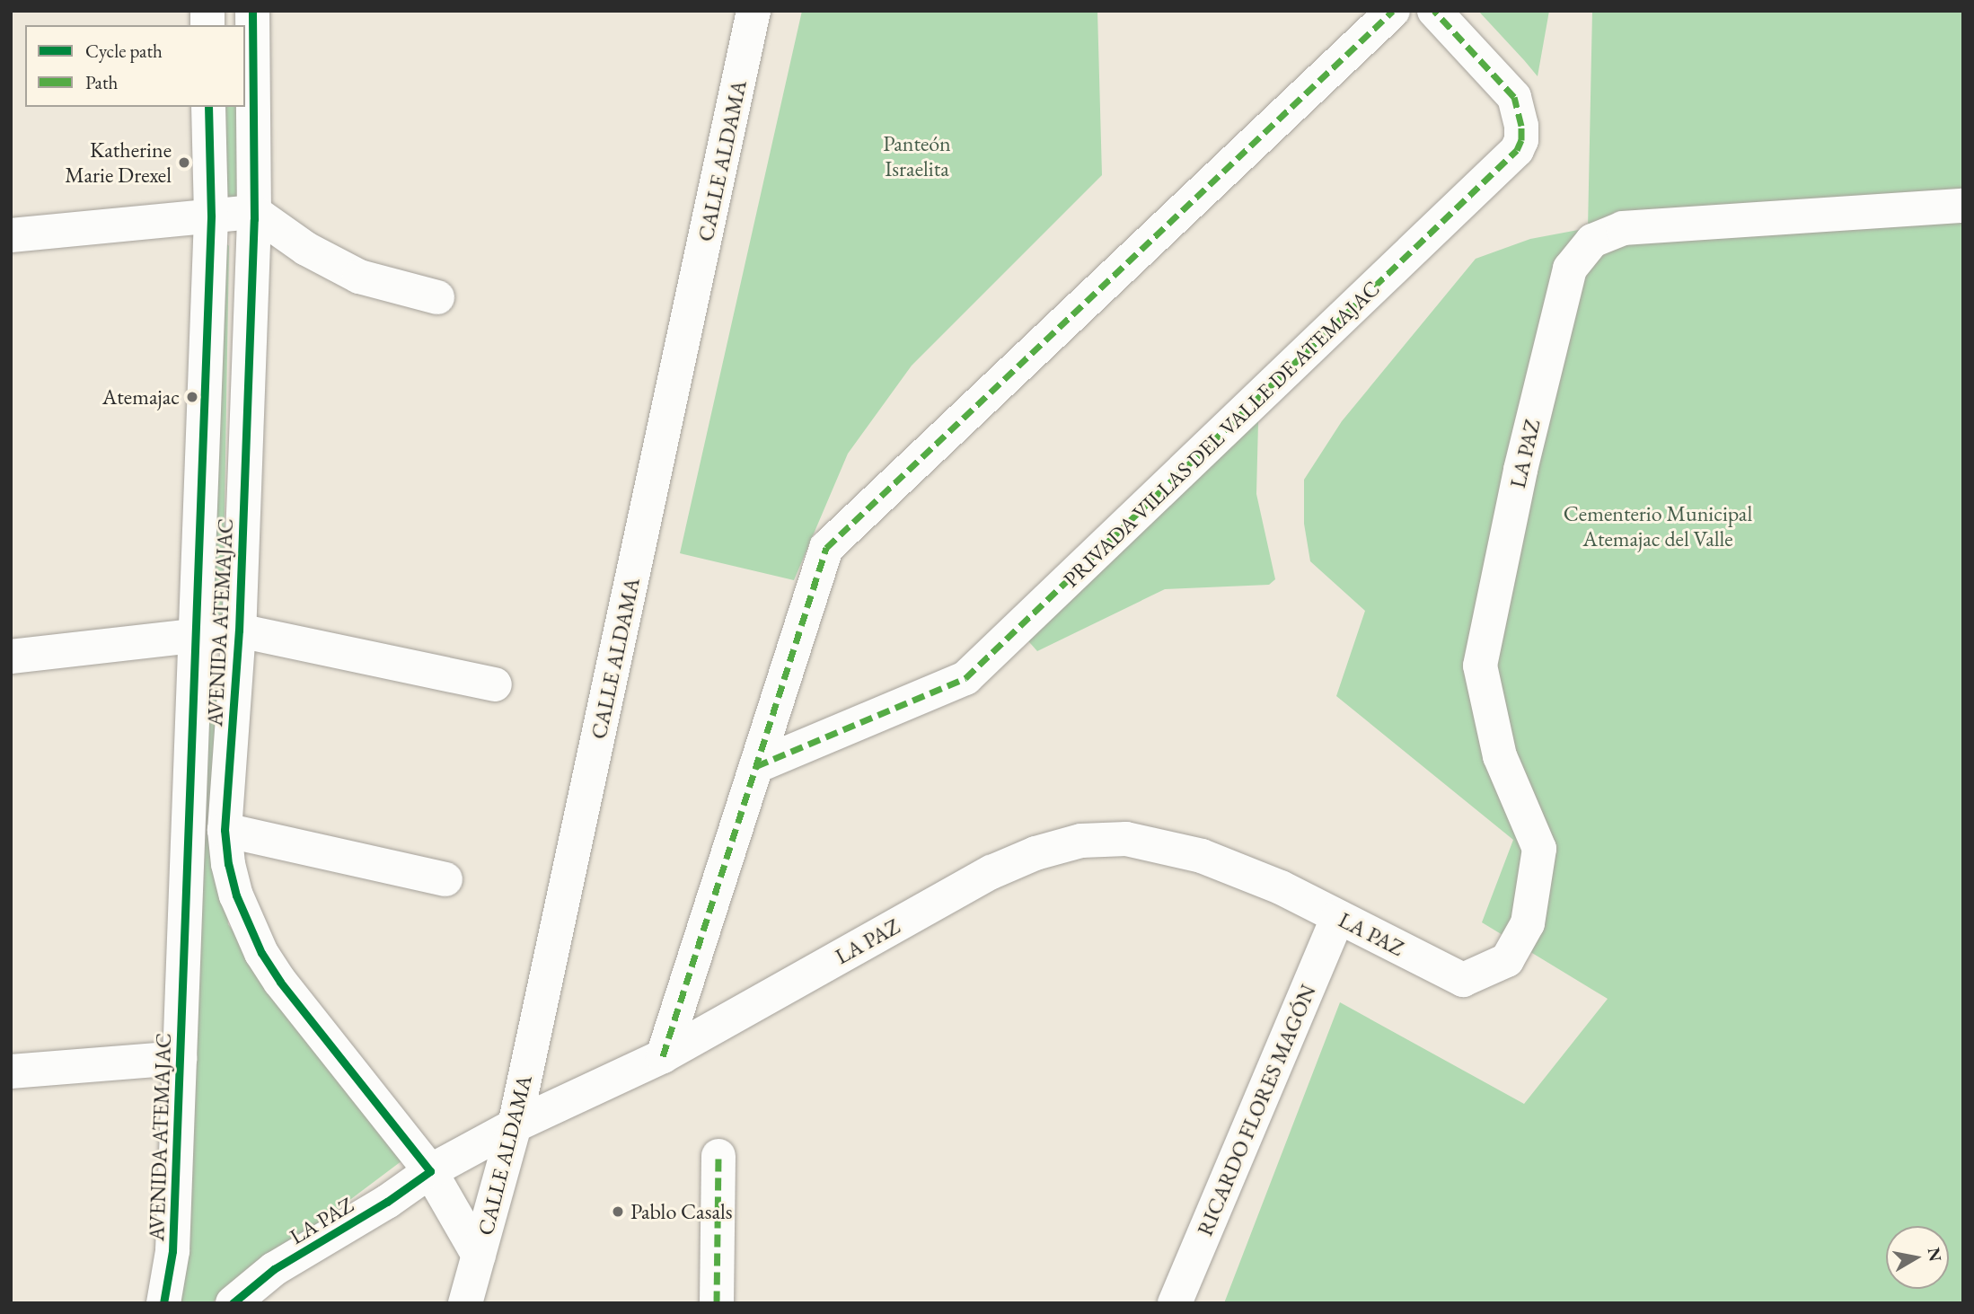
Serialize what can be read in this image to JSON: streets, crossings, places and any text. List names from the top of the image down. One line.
{"streets":{"street":["CALLE ALDAMA","PRIVADA VILLAS DEL VALLE DE ATEMAJAC","LA PAZ","AVENIDA ATEMAJAC","RICARDO FLORES MAGÓN"]},"crossings":[["CALLE ALDAMA","LA PAZ"],["CALLE ALDAMA","AVENIDA ATEMAJAC"],["LA PAZ","AVENIDA ATEMAJAC"],["LA PAZ","RICARDO FLORES MAGÓN"]],"parks":["Panteón Israelita","Cementerio Municipal Atemajac del Valle"],"places":["Katherine Marie Drexel","Atemajac","Pablo Casals"],"legend":["Cycle path","Path"],"north":"right"}
